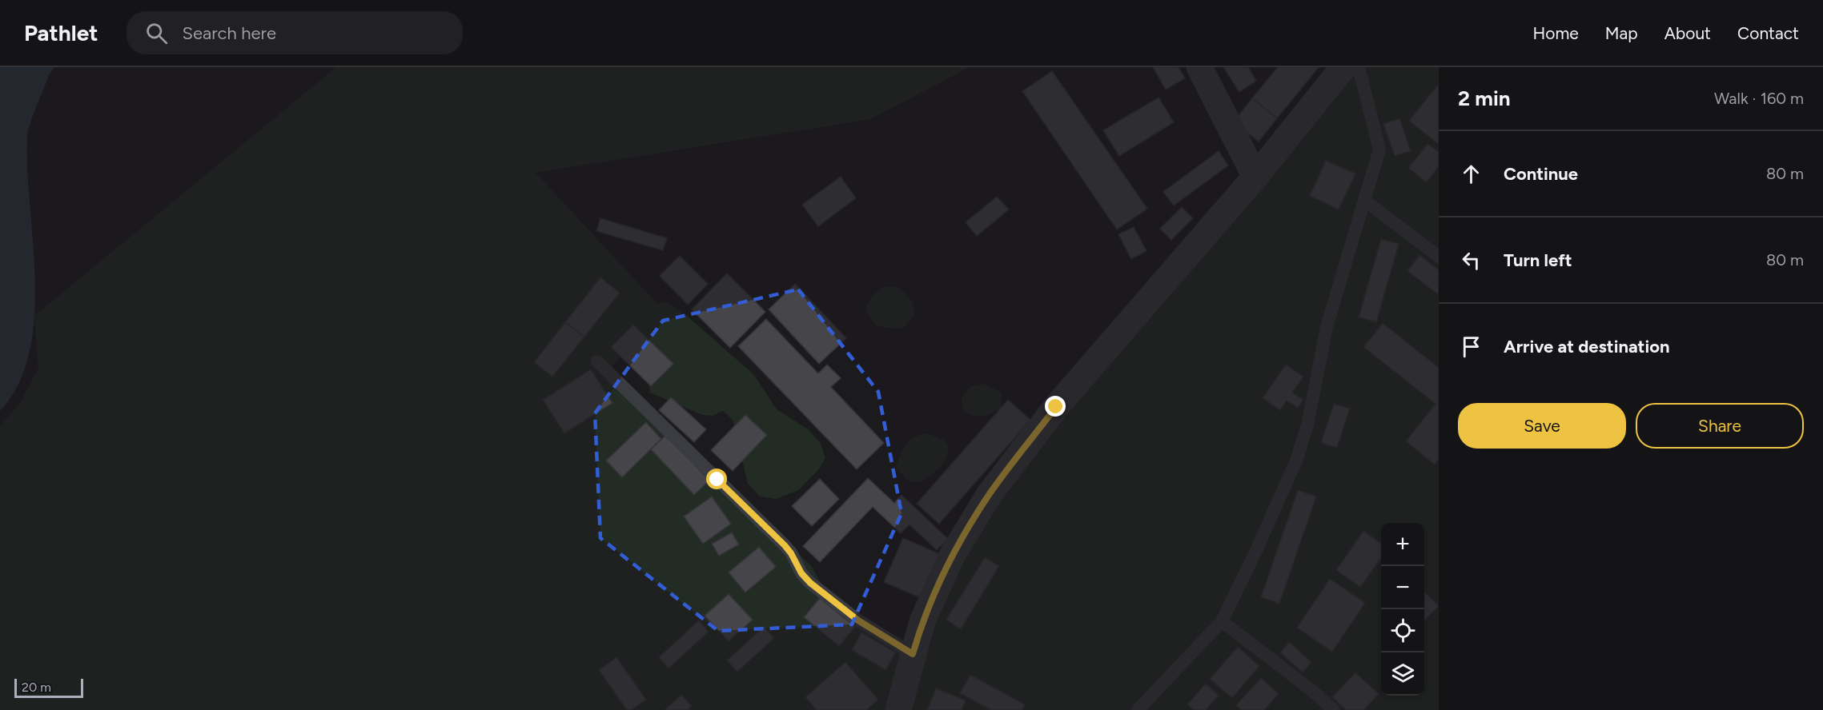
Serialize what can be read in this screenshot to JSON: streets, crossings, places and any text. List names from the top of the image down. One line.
{"scale_bar":"20 m","page":{"header":"Pathlet","search":"Search here","nav":["Home","Map","About","Contact"],"heading":["2 min","Walk · 160 m"],"list":[["Continue","80 m"],["Turn left","80 m"],"Arrive at destination"],"buttons":["Save","Share"],"map_buttons":["+","−"],"scale":"20 m"}}
